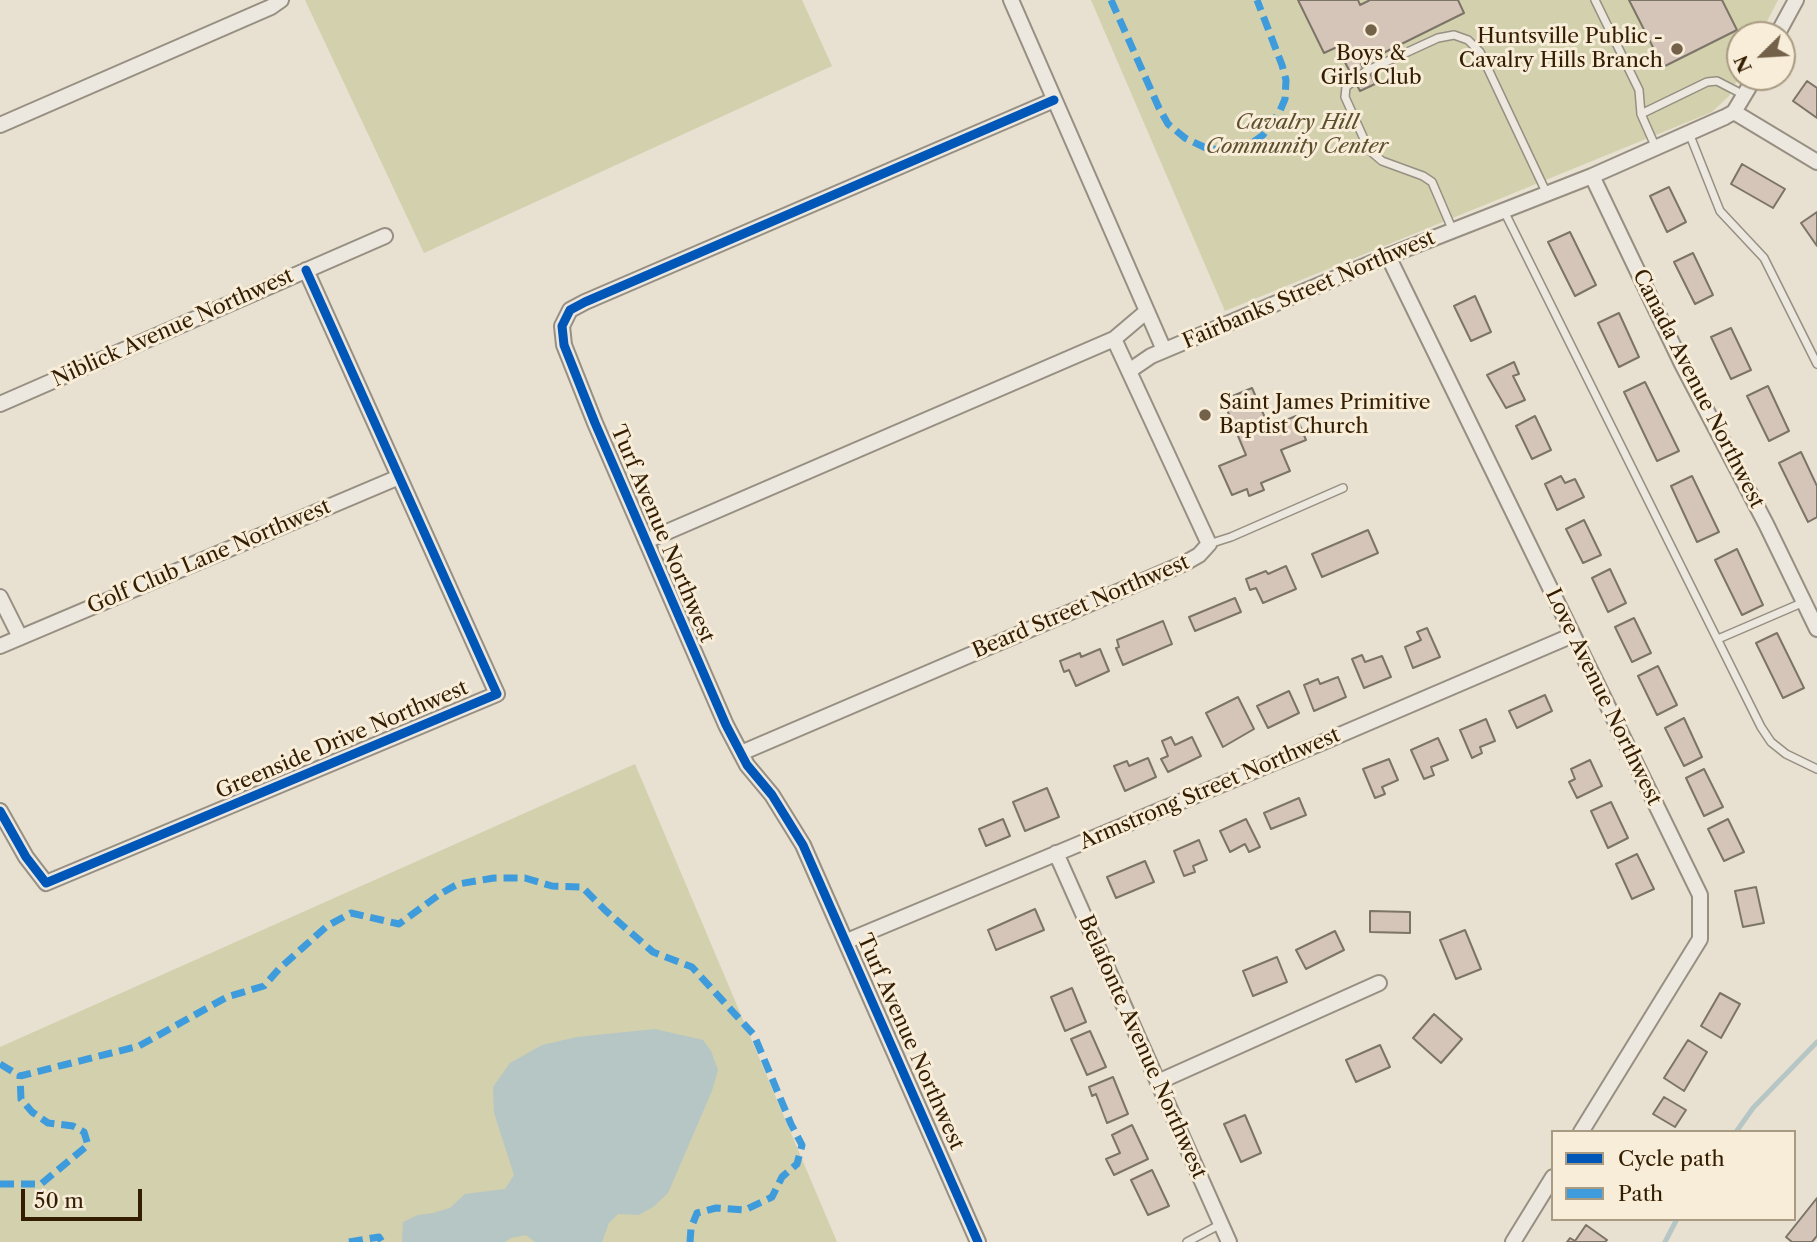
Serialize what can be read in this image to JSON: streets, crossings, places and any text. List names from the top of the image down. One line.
{"streets":{"street":["Fairbanks Street Northwest","Niblick Avenue Northwest","Canada Avenue Northwest","Turf Avenue Northwest","Golf Club Lane Northwest","Beard Street Northwest","Love Avenue Northwest","Greenside Drive Northwest","Armstrong Street Northwest","Belafonte Avenue Northwest"]},"crossings":[["Fairbanks Street Northwest","Canada Avenue Northwest"],["Fairbanks Street Northwest","Love Avenue Northwest"],["Niblick Avenue Northwest","Greenside Drive Northwest"],["Turf Avenue Northwest","Beard Street Northwest"],["Turf Avenue Northwest","Armstrong Street Northwest"],["Golf Club Lane Northwest","Greenside Drive Northwest"],["Love Avenue Northwest","Armstrong Street Northwest"],["Armstrong Street Northwest","Belafonte Avenue Northwest"]],"parks":["Cavalry Hill Community Center"],"places":["Boys & Girls Club","Huntsville Public - Cavalry Hills Branch","Saint James Primitive Baptist Church"],"legend":["Cycle path","Path"],"scale_bar":"50 m","north":"bottom left"}
